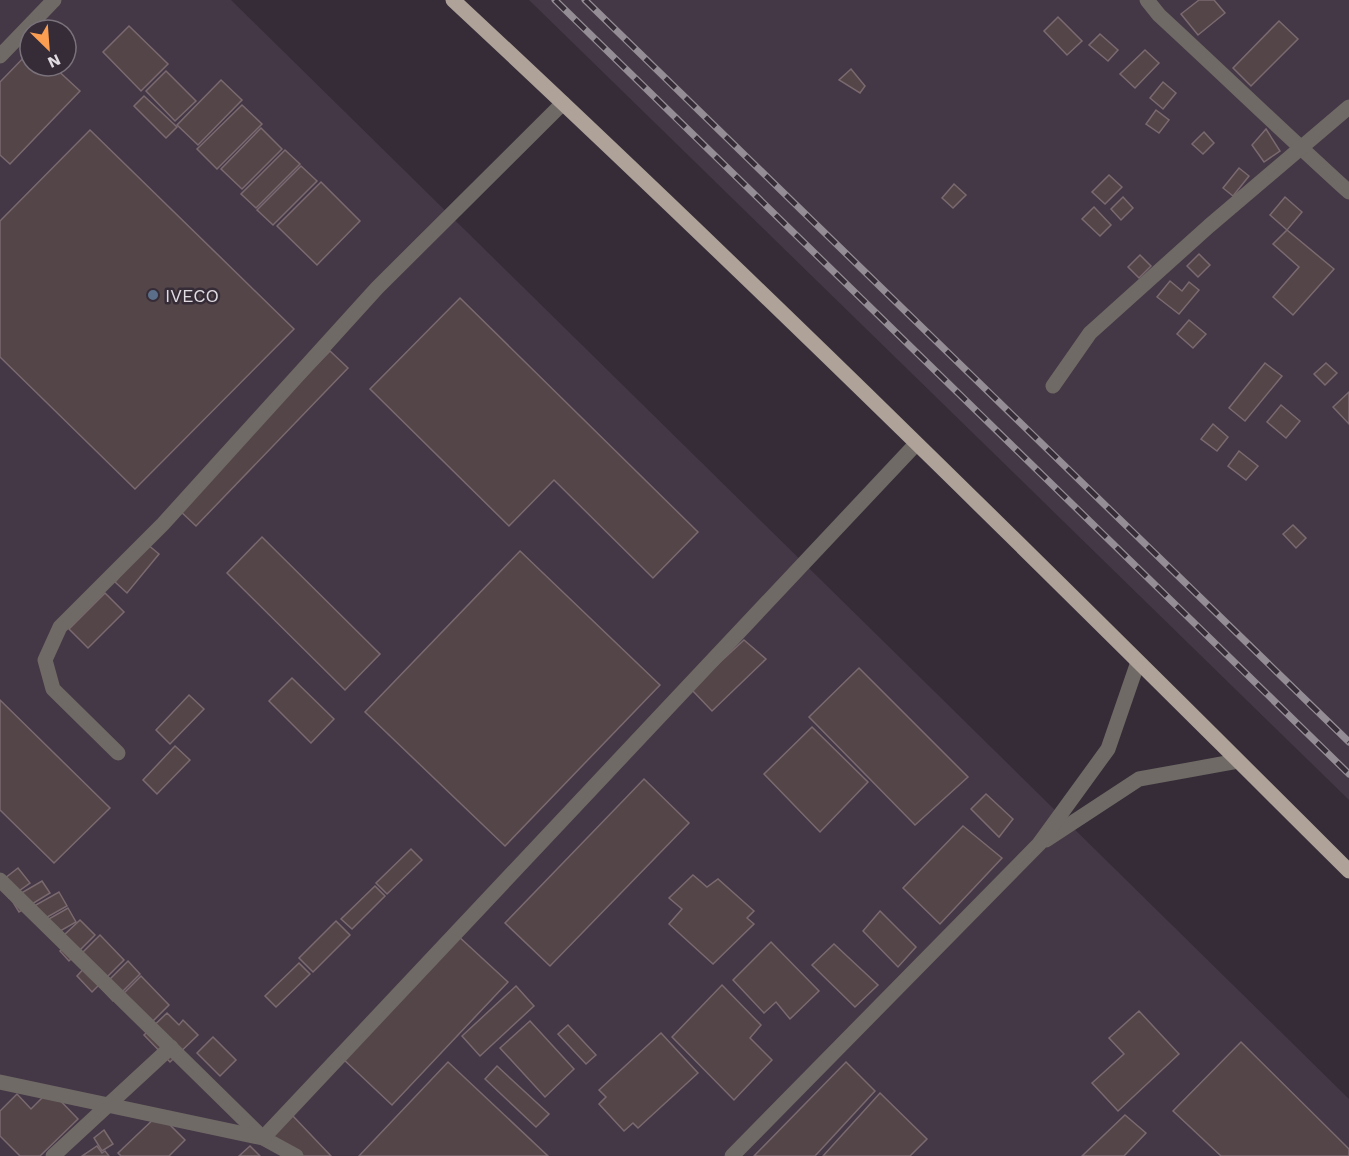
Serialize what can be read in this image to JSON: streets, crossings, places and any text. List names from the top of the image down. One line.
{"places":["IVECO"],"north":"bottom right"}
